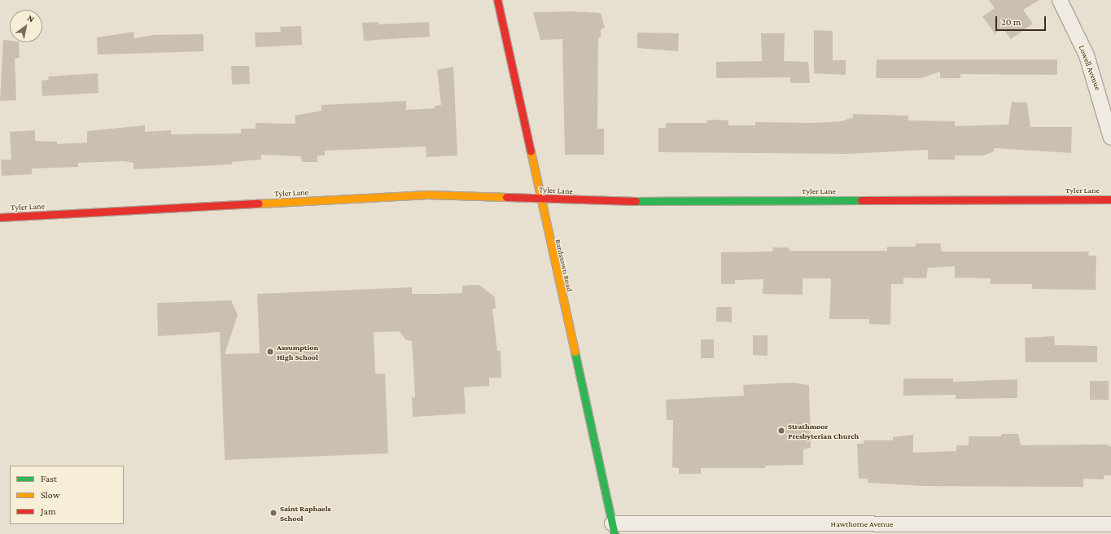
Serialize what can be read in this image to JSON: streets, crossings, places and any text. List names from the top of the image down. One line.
{"streets":{"street":["Lowell Avenue","Tyler Lane","Bardstown Road","Hawthorne Avenue"]},"crossings":[["Tyler Lane","Bardstown Road"],["Bardstown Road","Hawthorne Avenue"]],"places":["Assumption High School","Strathmoor Presbyterian Church","Saint Raphaels School"],"legend":["Fast","Slow","Jam"],"scale_bar":"20 m","north":"top right"}
